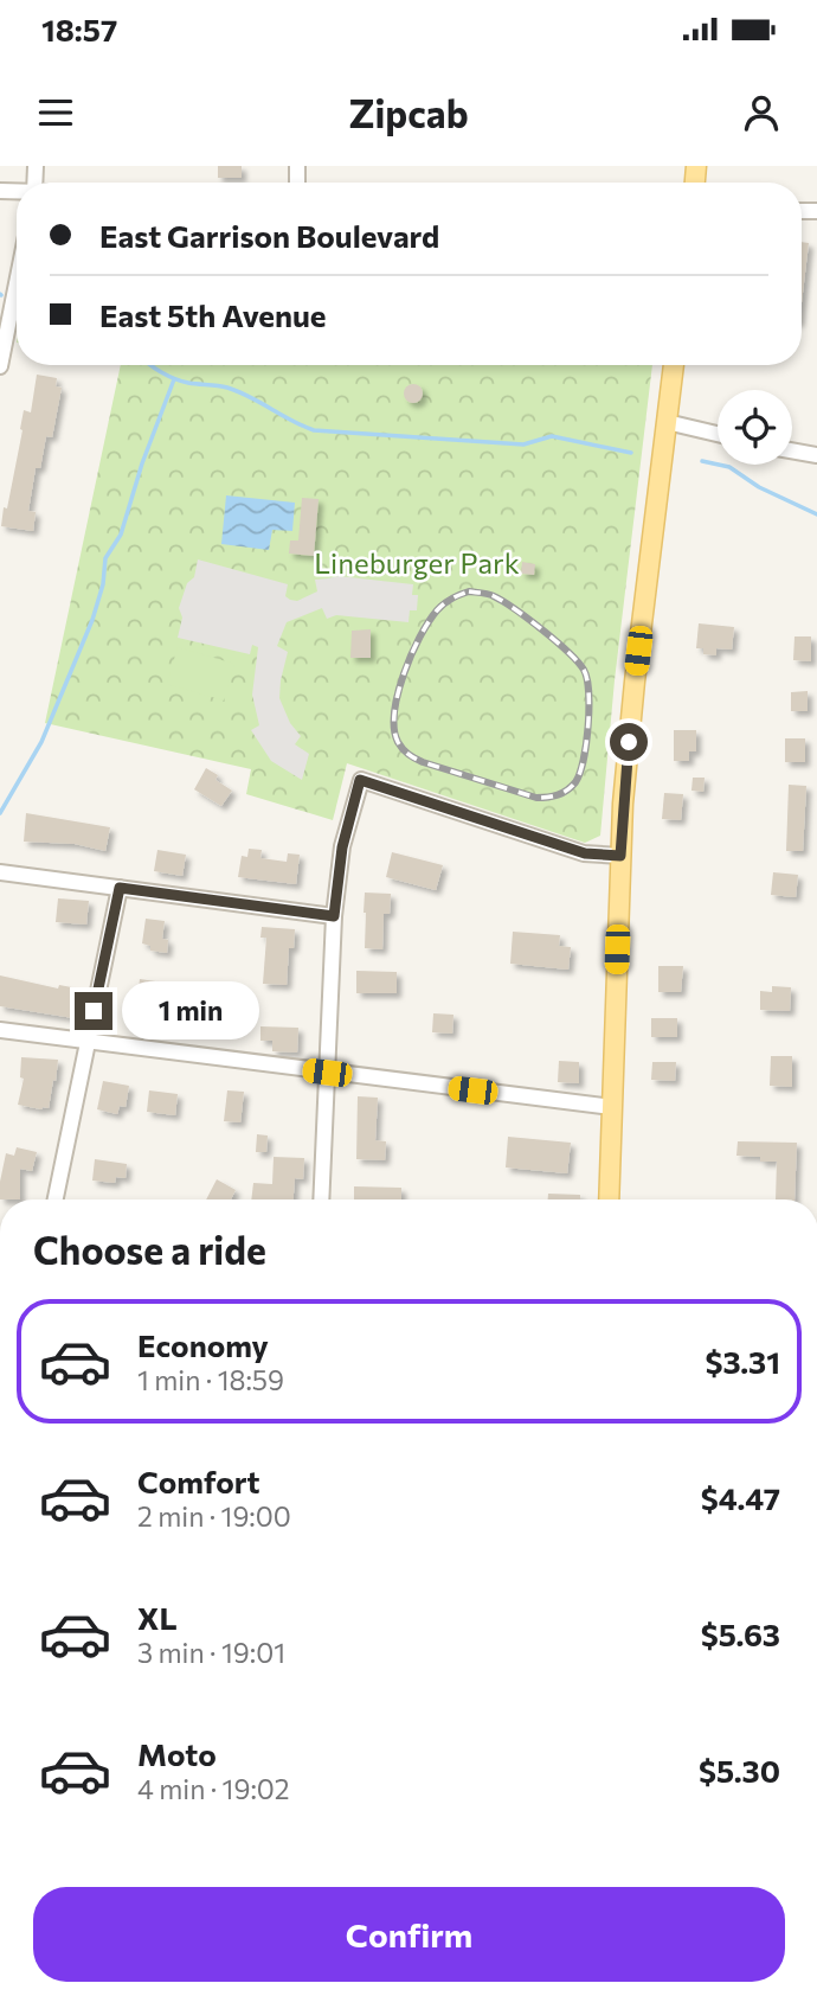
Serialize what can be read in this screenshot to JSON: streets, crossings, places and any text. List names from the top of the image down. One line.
{"parks":["Lineburger Park"],"page":{"status":"18:57","header":"Zipcab","banner":["East Garrison Boulevard","East 5th Avenue"],"bubble":"1 min","heading":"Choose a ride","list":[{"name":"Economy","note":"1 min · 18:59","value":"$3.31"},{"name":"Comfort","note":"2 min · 19:00","value":"$4.47"},{"name":"XL","note":"3 min · 19:01","value":"$5.63"},{"name":"Moto","note":"4 min · 19:02","value":"$5.30"}],"buttons":"Confirm"}}
